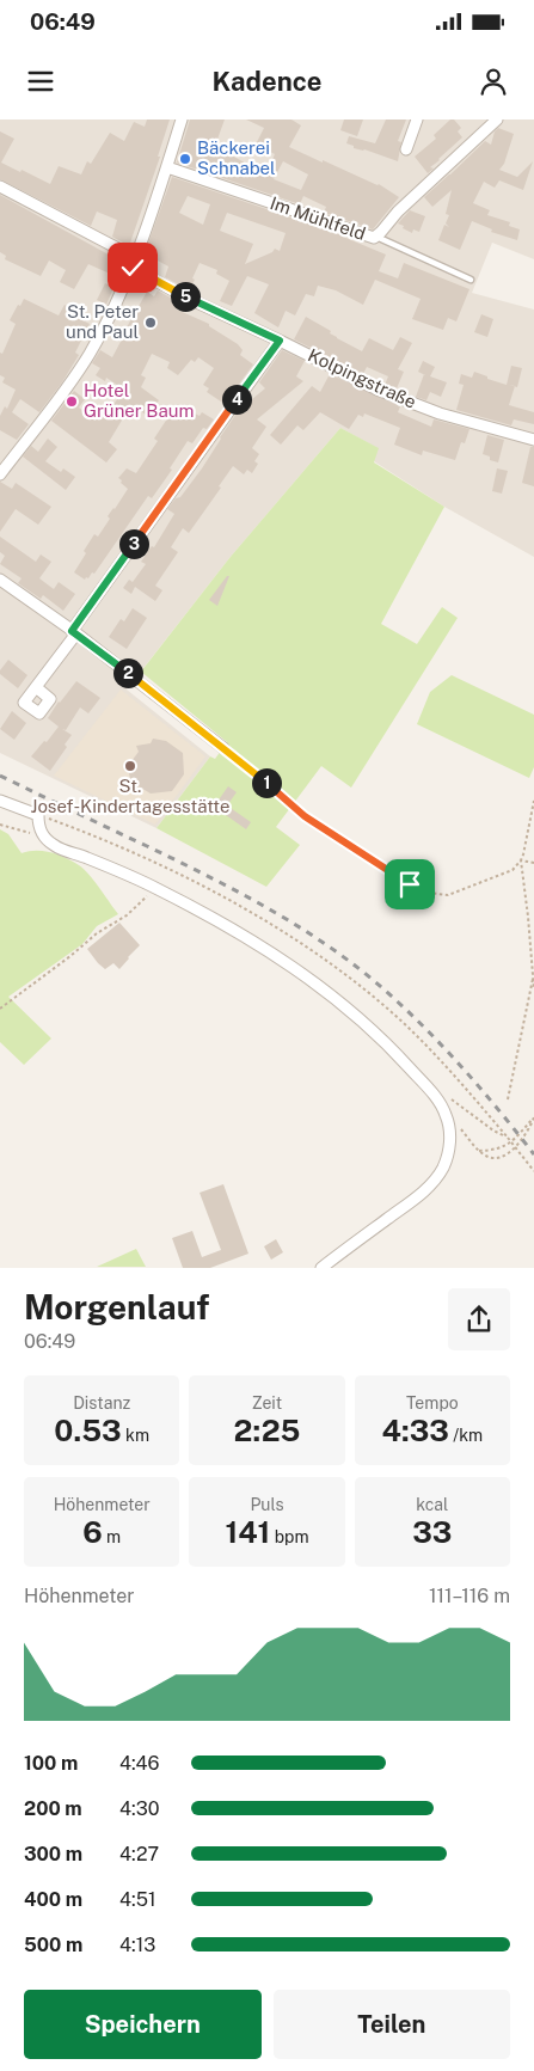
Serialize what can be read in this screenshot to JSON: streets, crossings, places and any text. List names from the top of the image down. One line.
{"streets":{"street":["Im Mühlfeld","Kolpingstraße"]},"places":["Bäckerei Schnabel","St. Peter und Paul","Hotel Grüner Baum","St. Josef-Kindertagesstätte"],"page":{"status":"06:49","header":"Kadence","pins":["5","4","3","2","1"],"heading":["Morgenlauf","06:49"],"stats":[["Distanz","0.53 km"],["Zeit","2:25"],["Tempo","4:33 /km"],["Höhenmeter","6 m"],["Puls","141 bpm"],["kcal","33"]],"chart":["Höhenmeter","111–116 m"],"list":[{"name":"100 m","note":"4:46"},{"name":"200 m","note":"4:30"},{"name":"300 m","note":"4:27"},{"name":"400 m","note":"4:51"},{"name":"500 m","note":"4:13"}],"buttons":["Speichern","Teilen"]}}
